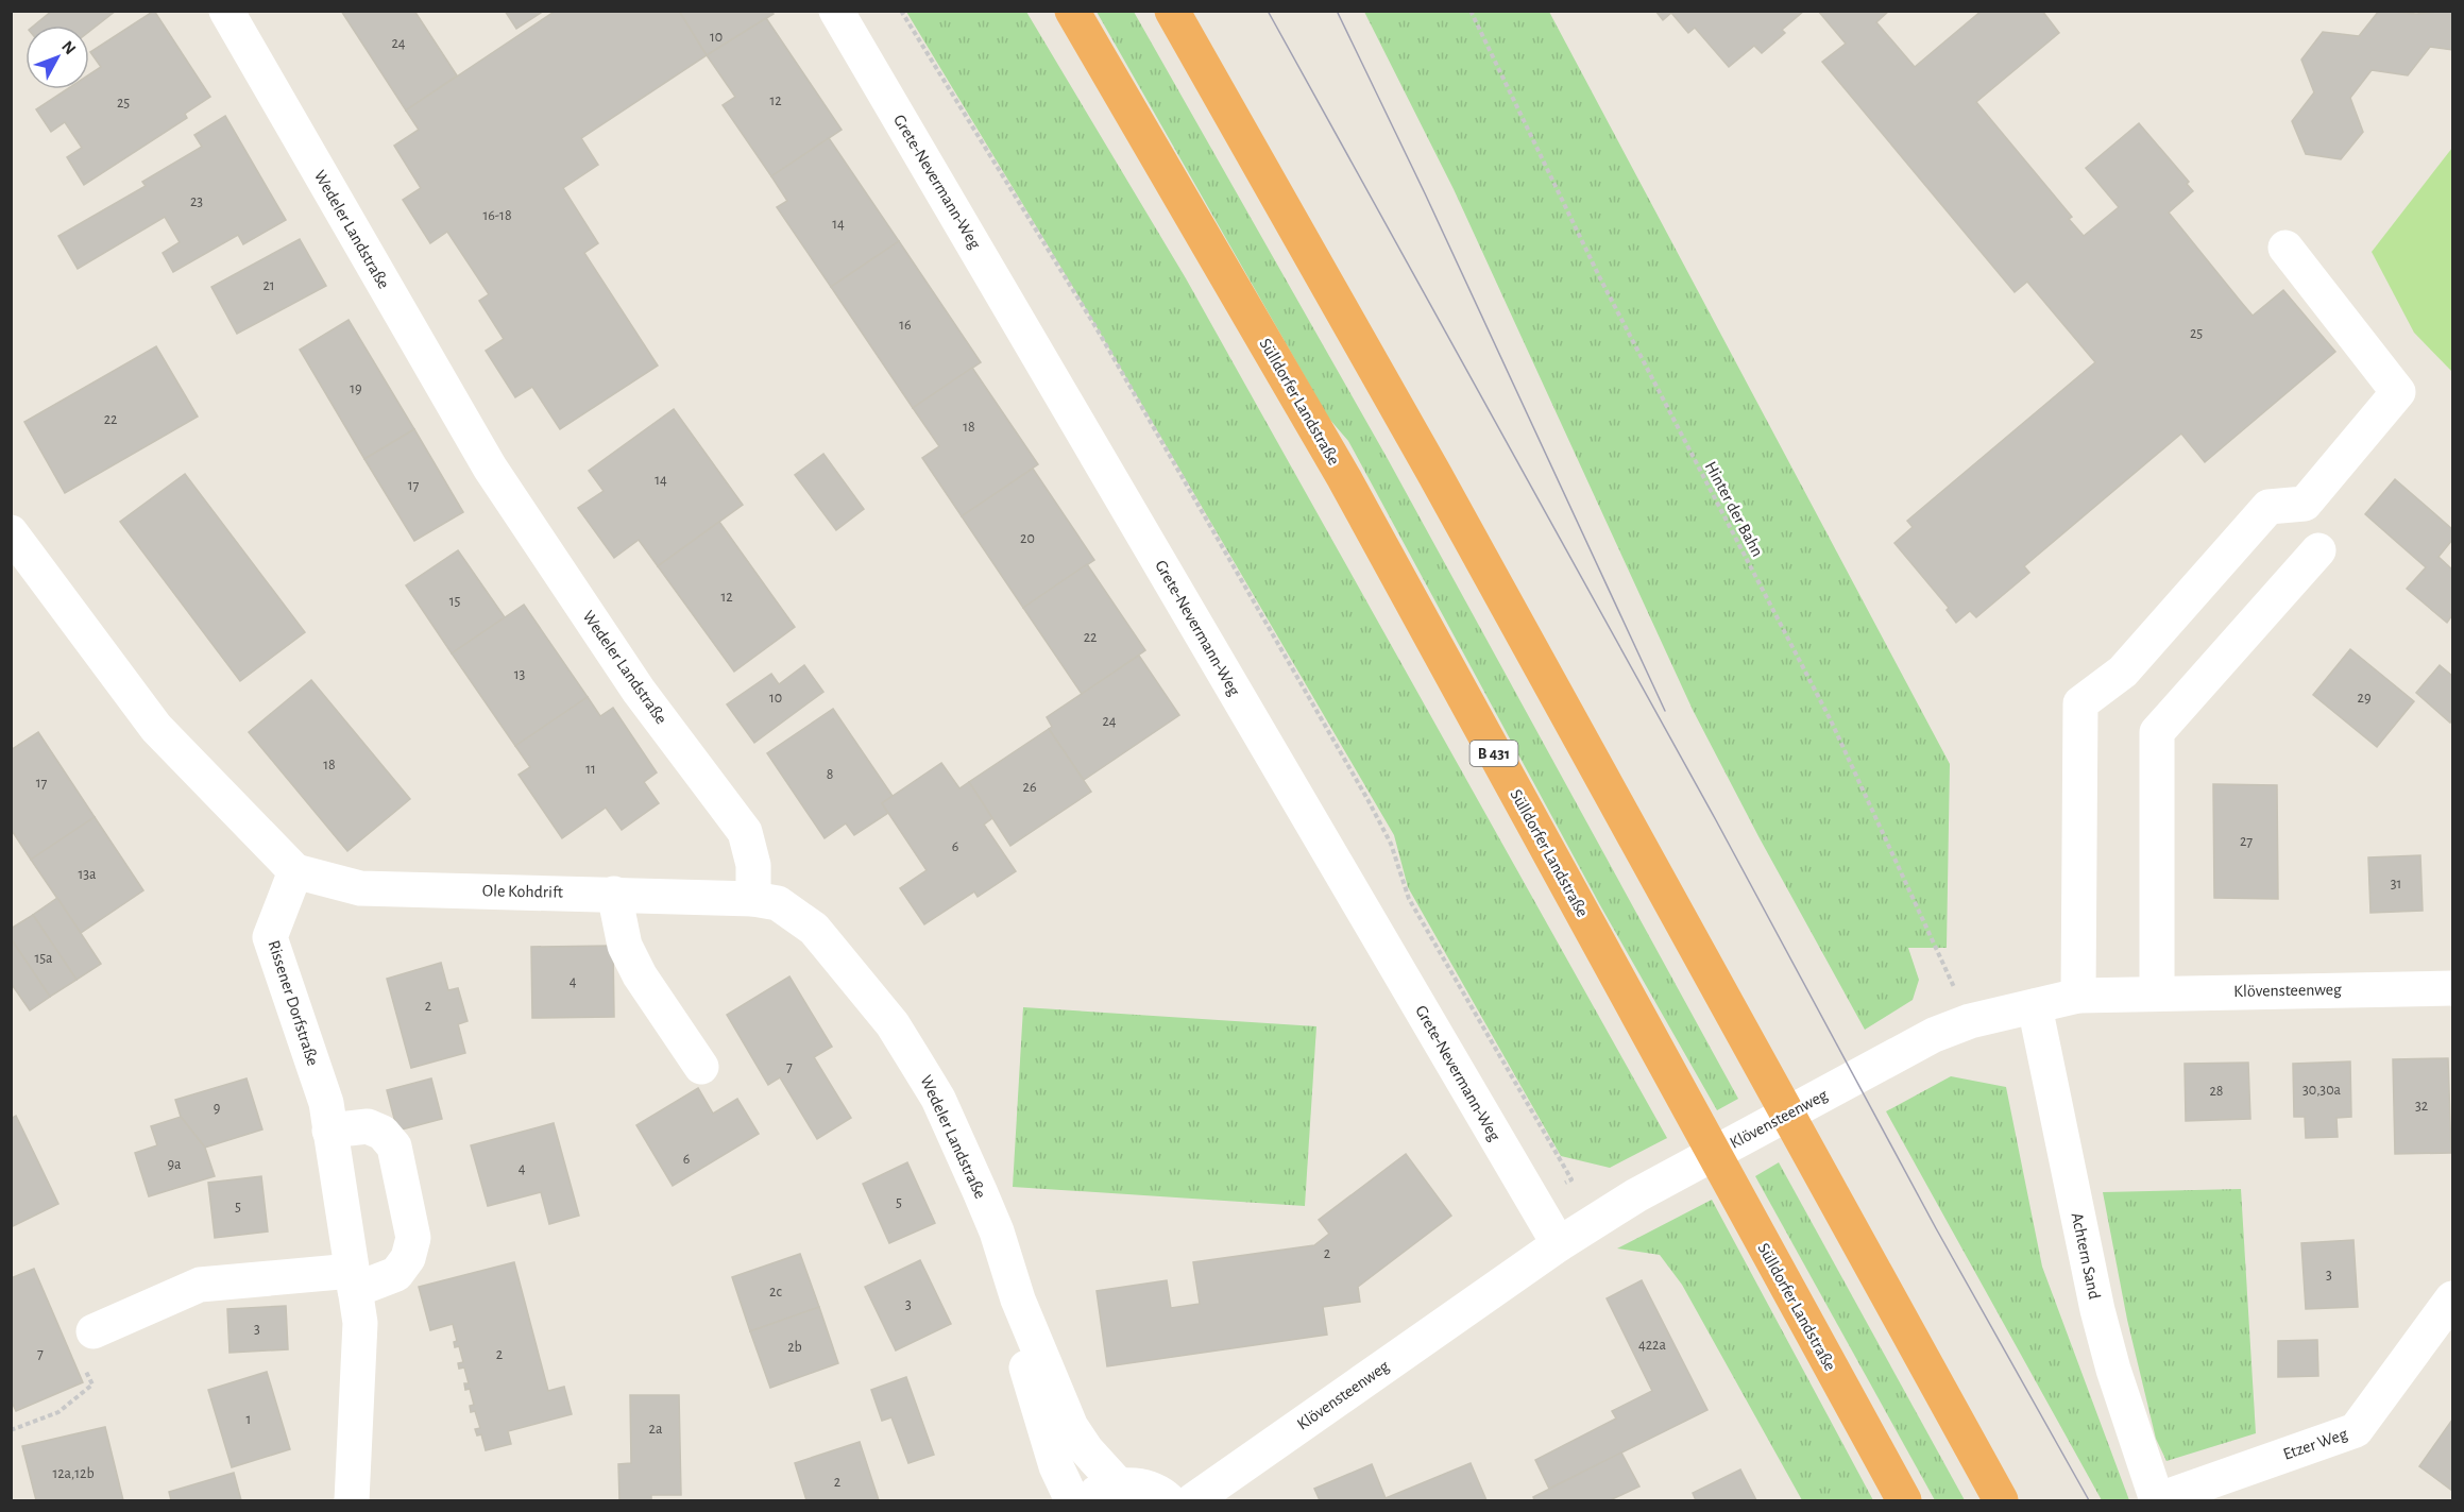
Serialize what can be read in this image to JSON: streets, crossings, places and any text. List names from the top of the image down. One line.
{"streets":{"highway":["Sülldorfer Landstraße","B 431"],"street":["Grete-Nevermann-Weg","Wedeler Landstraße","Ole Kohdrift","Klövensteenweg","Rissener Dorfstraße","Achtern Sand","Etzer Weg"],"path":["Hinter der Bahn"]},"crossings":[["Grete-Nevermann-Weg","Klövensteenweg"],["Wedeler Landstraße","Ole Kohdrift"],["Hinter der Bahn","Klövensteenweg"],["Ole Kohdrift","Rissener Dorfstraße"],["Klövensteenweg","Achtern Sand"],["Achtern Sand","Etzer Weg"]],"house_numbers":["10","24","12","25","23","16-18","14","21","16","25","19","22","18","14","17","20","12","15","22","13","10","29","24","18","11","8","17","26","27","6","13a","31","15a","4","2","7","30,30a","28","32","9","6","9a","4","5","5","2","3","2c","3","3","422a","2b","7","2","1","2a","12a,12b","2"],"north":"top right"}
